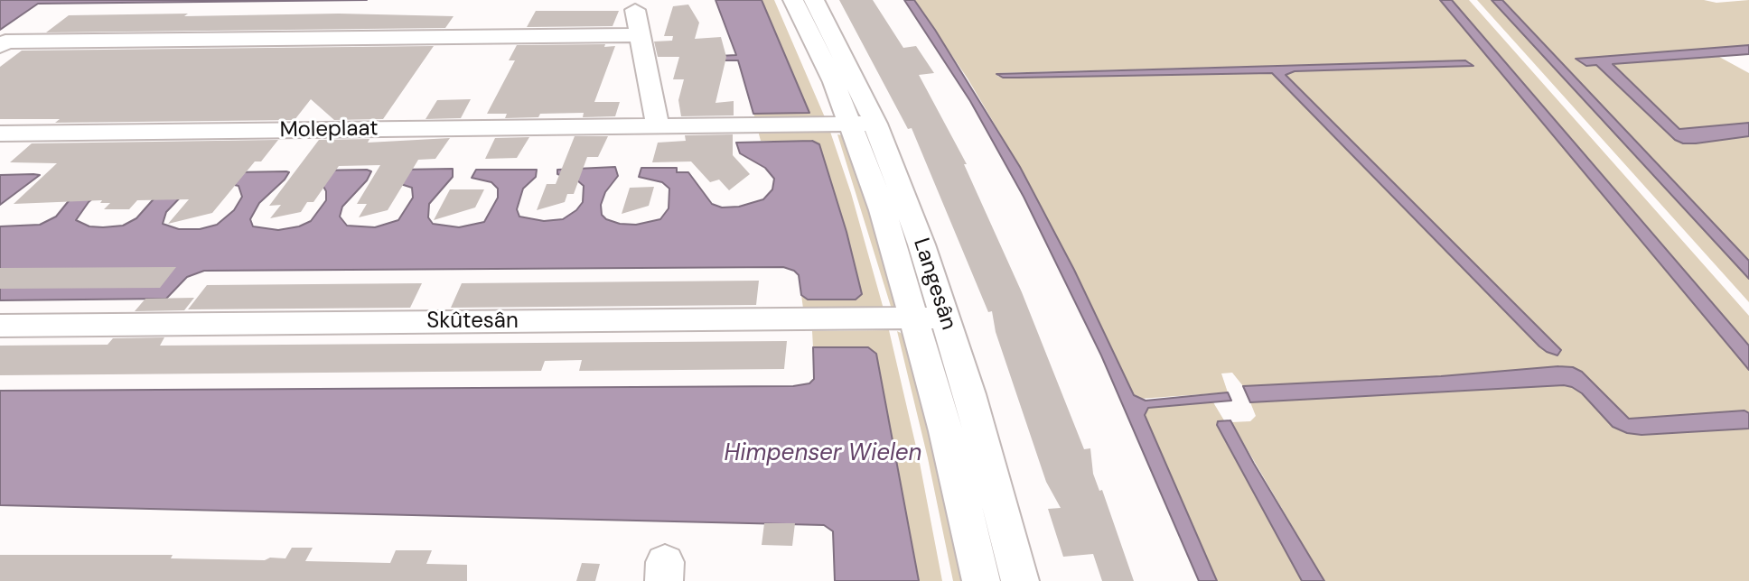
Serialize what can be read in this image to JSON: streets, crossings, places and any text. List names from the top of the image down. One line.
{"streets":{"street":["Moleplaat","Langesân","Skûtesân"]},"crossings":[["Moleplaat","Langesân"],["Langesân","Skûtesân"]],"water":["Himpenser Wielen"]}
